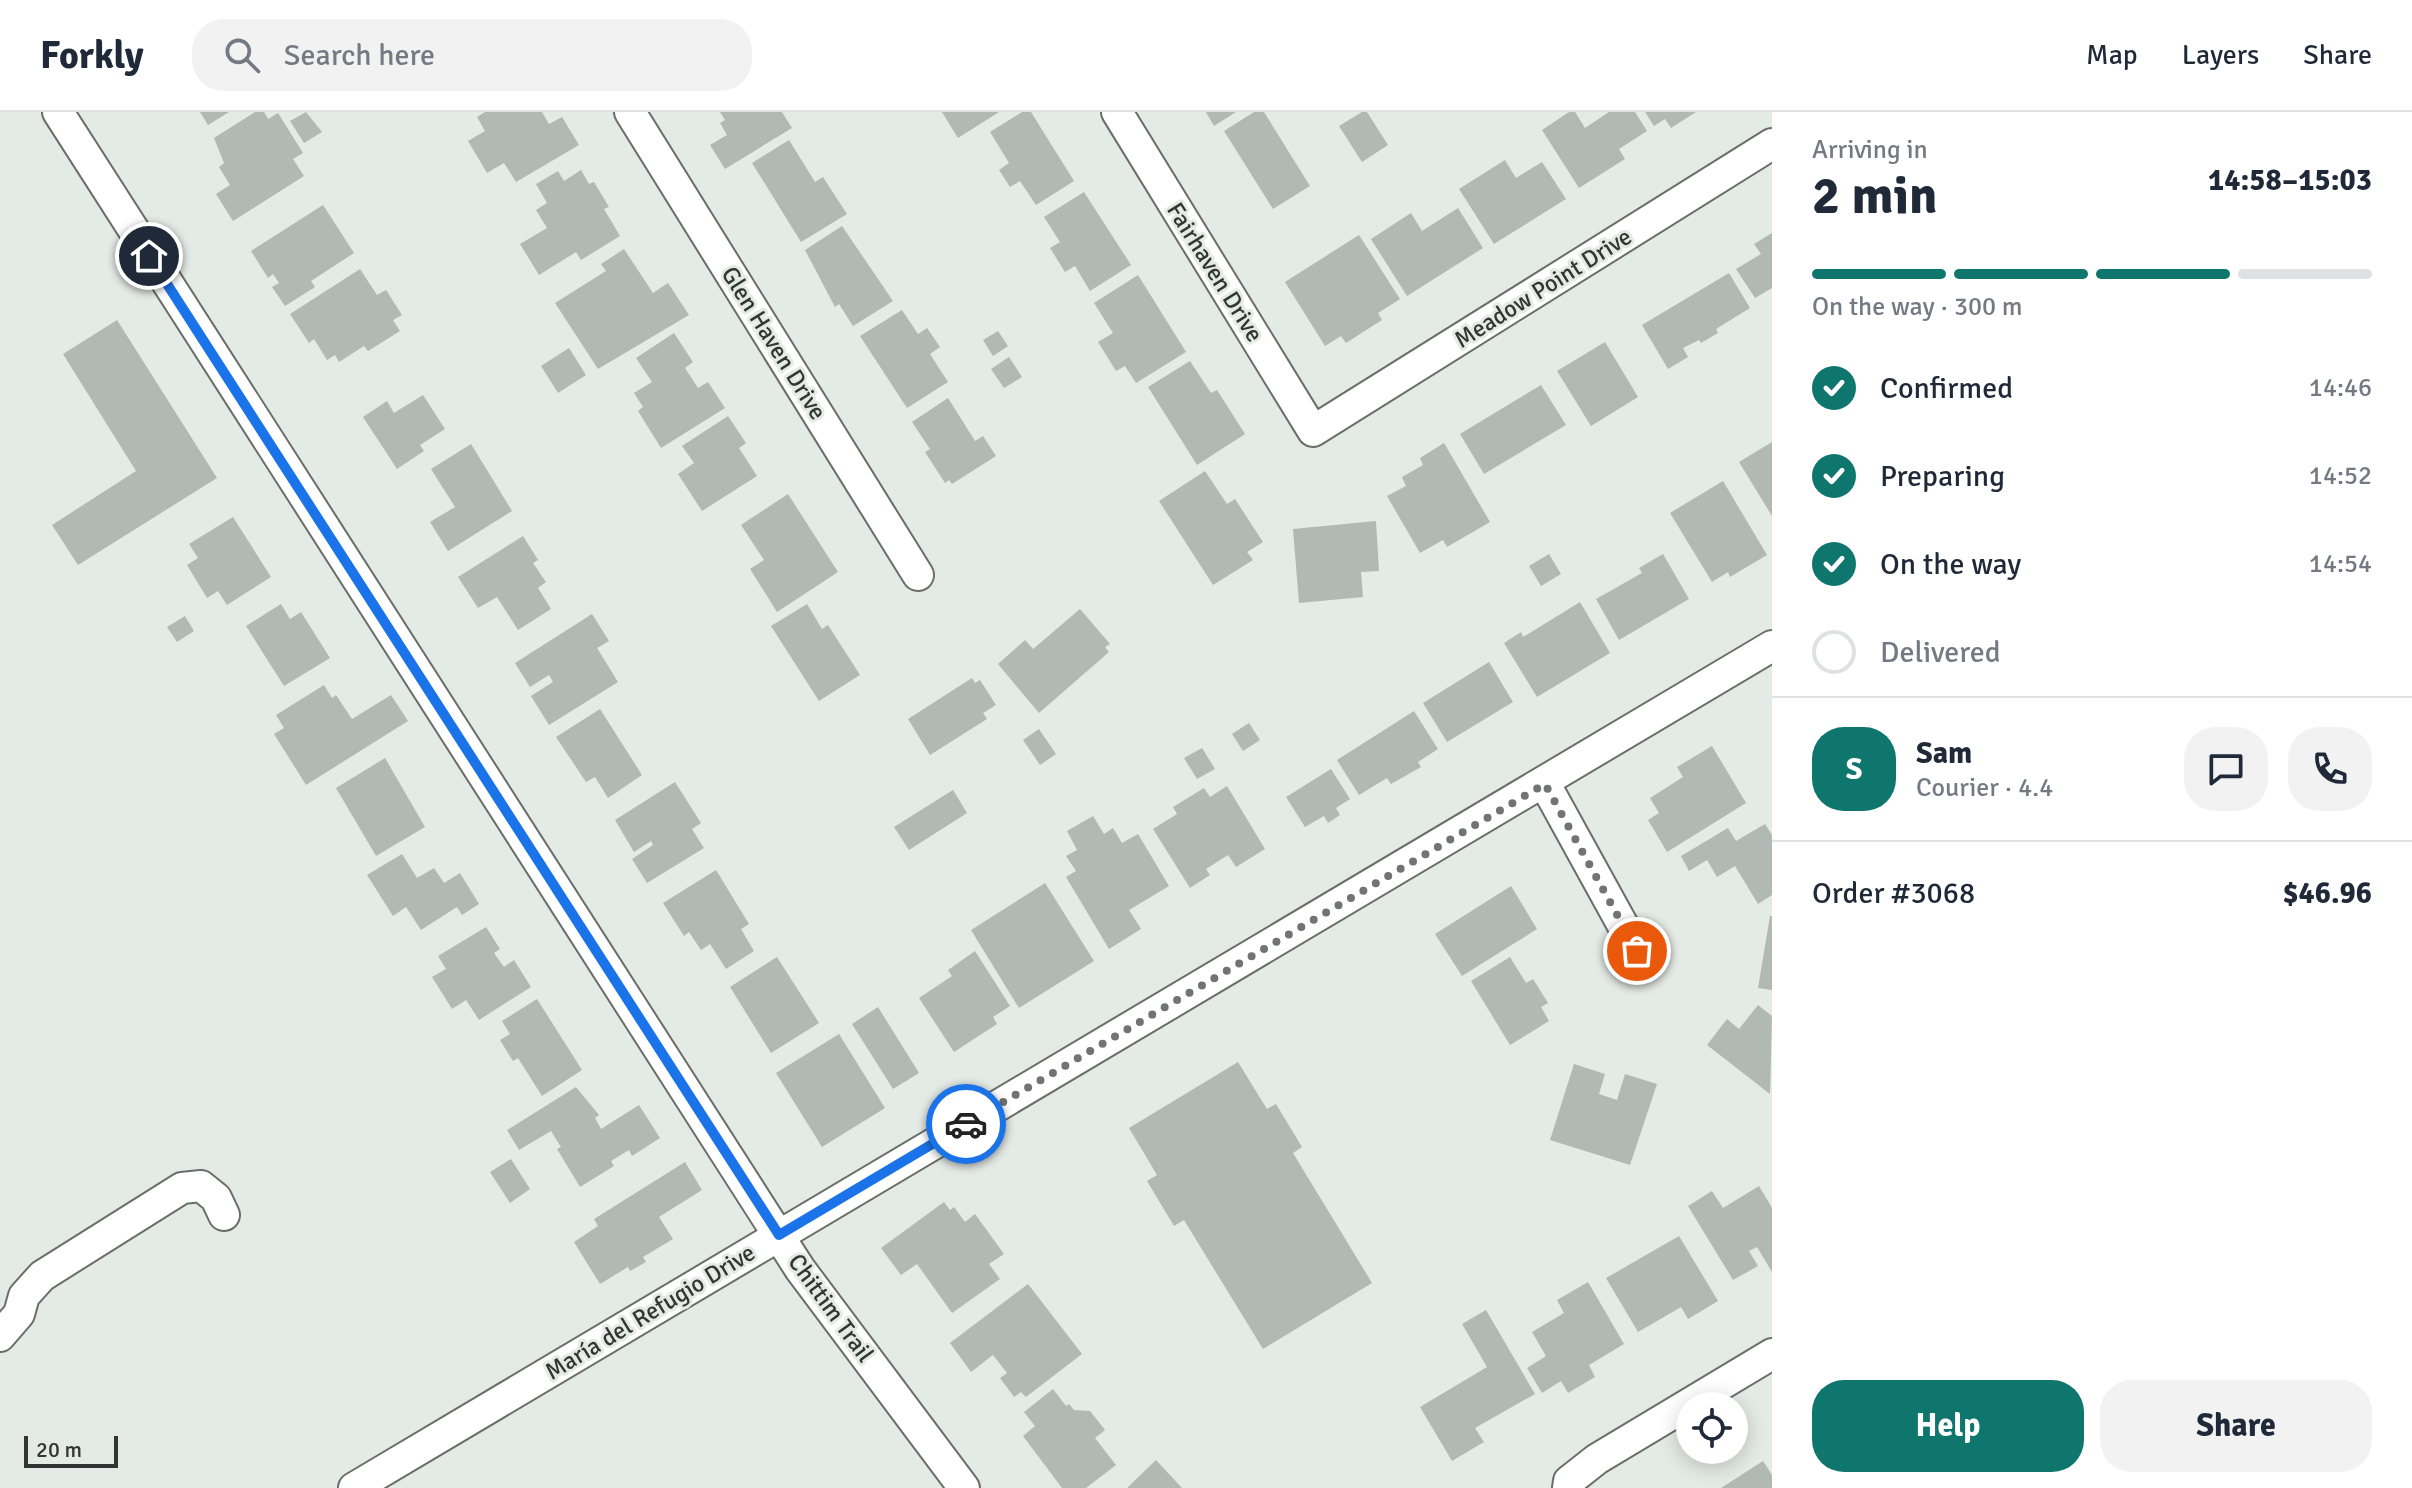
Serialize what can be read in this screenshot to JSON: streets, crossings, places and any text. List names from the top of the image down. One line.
{"streets":{"street":["Fairhaven Drive","Meadow Point Drive","Glen Haven Drive","Chittim Trail","María del Refugio Drive"]},"crossings":[["Fairhaven Drive","Meadow Point Drive"],["Chittim Trail","María del Refugio Drive"]],"scale_bar":"20 m","page":{"header":"Forkly","search":"Search here","nav":["Map","Layers","Share"],"heading":["2 min","Arriving in","14:58–15:03"],"panel":["Sam","Courier · 4.4","Order #3068","$46.96"],"bar":"On the way · 300 m","list":[["Confirmed","14:46"],["Preparing","14:52"],["On the way","14:54"],"Delivered"],"round":"S","buttons":["Help","Share"],"scale":"20 m"}}
